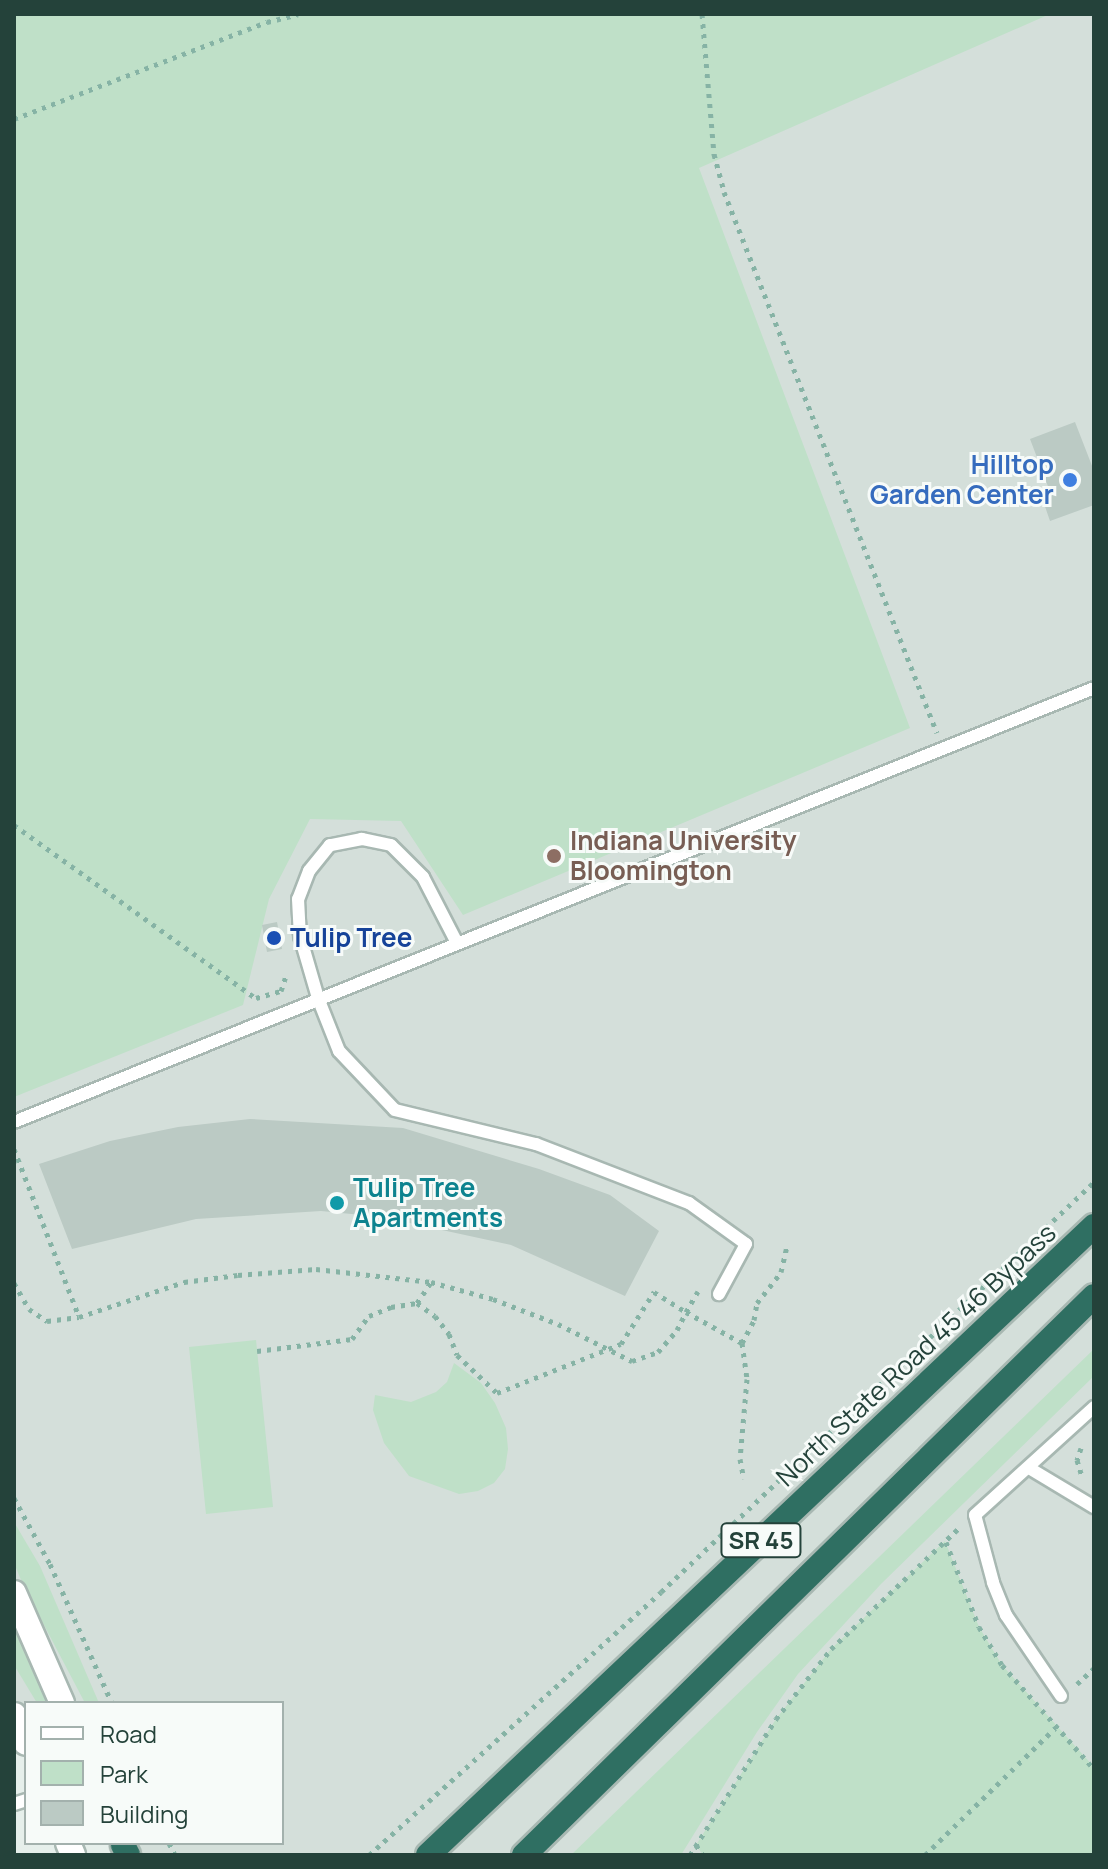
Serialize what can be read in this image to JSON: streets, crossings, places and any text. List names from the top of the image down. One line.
{"streets":{"highway":["North State Road 45 46 Bypass","SR 45"]},"places":["Hilltop Garden Center","Indiana University Bloomington","Tulip Tree","Tulip Tree Apartments"],"legend":["Road","Park","Building"]}
